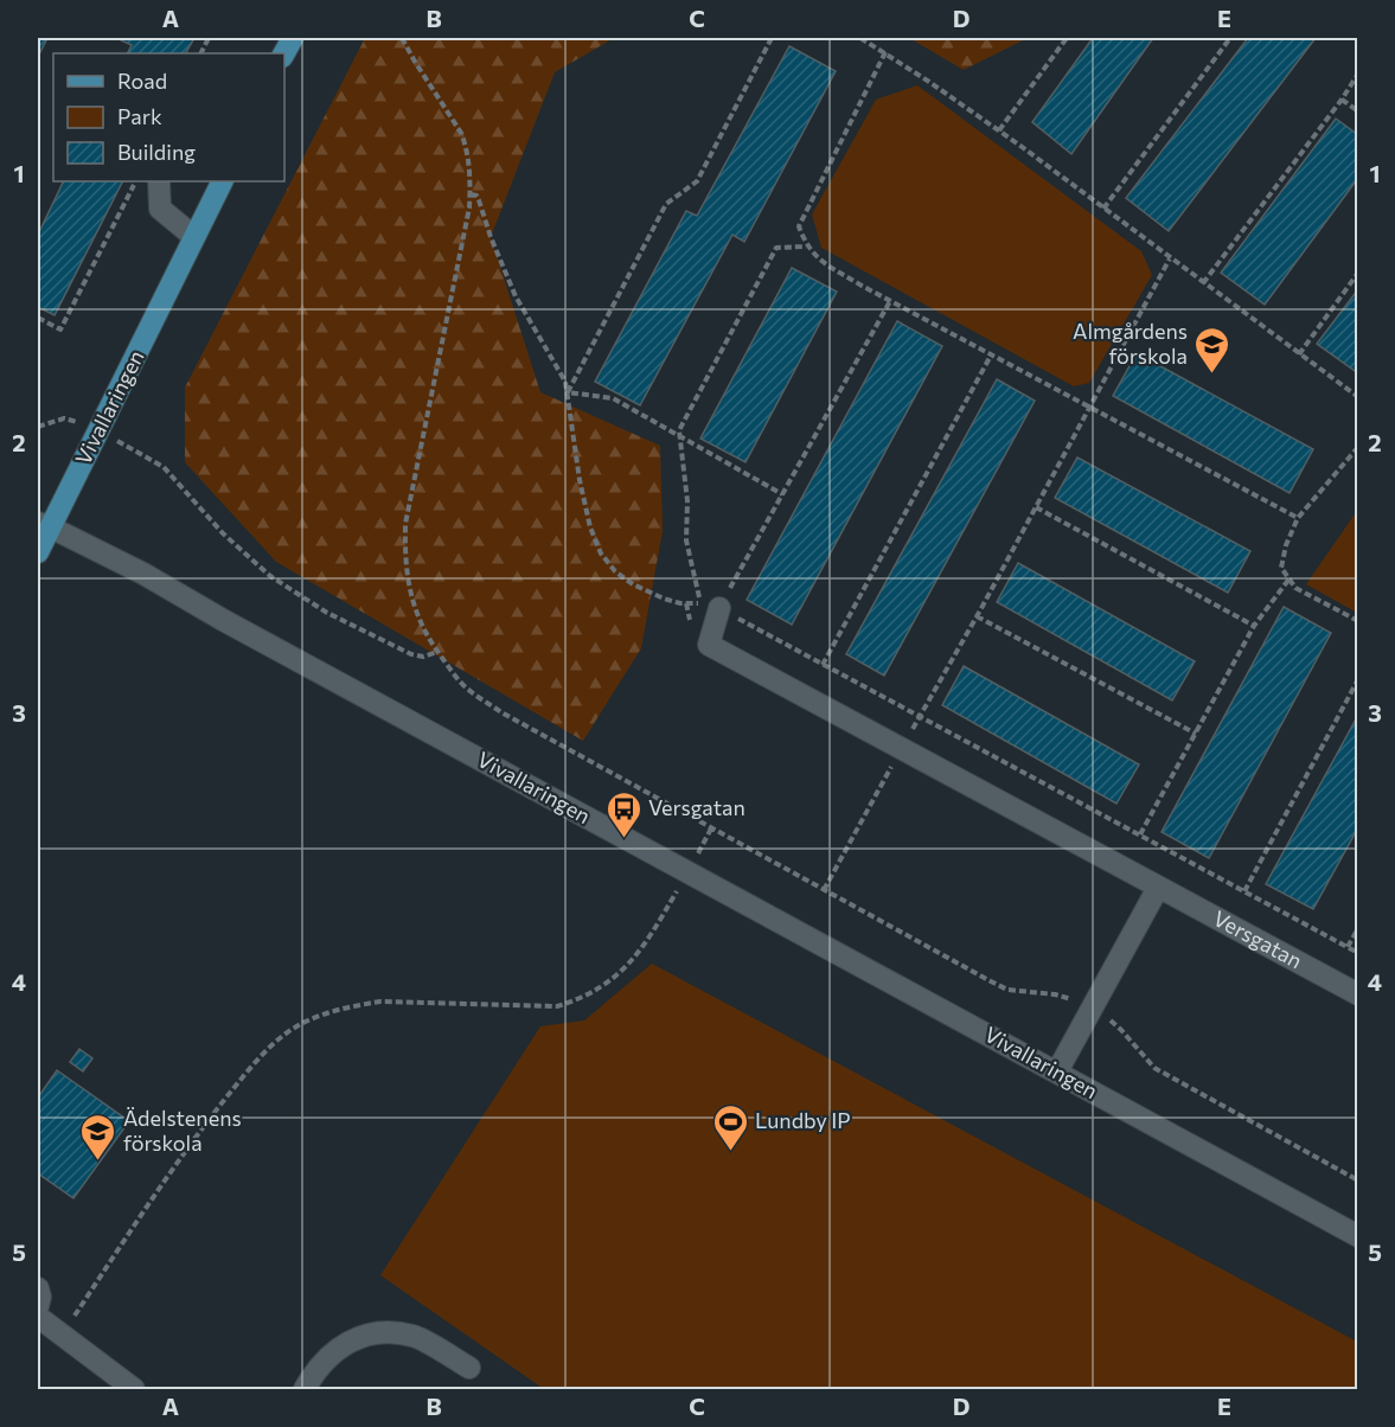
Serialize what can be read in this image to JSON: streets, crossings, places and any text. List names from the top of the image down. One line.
{"streets":{"main road":["Vivallaringen"],"street":["Versgatan"]},"places":{"school or university":["Almgårdens förskola","Ädelstenens förskola"],"bus stop":["Versgatan"],"sports":["Lundby IP"]},"legend":["Road","Park","Building"],"grid":{"columns":["A","B","C","D","E"],"rows":["1","2","3","4","5"]}}
